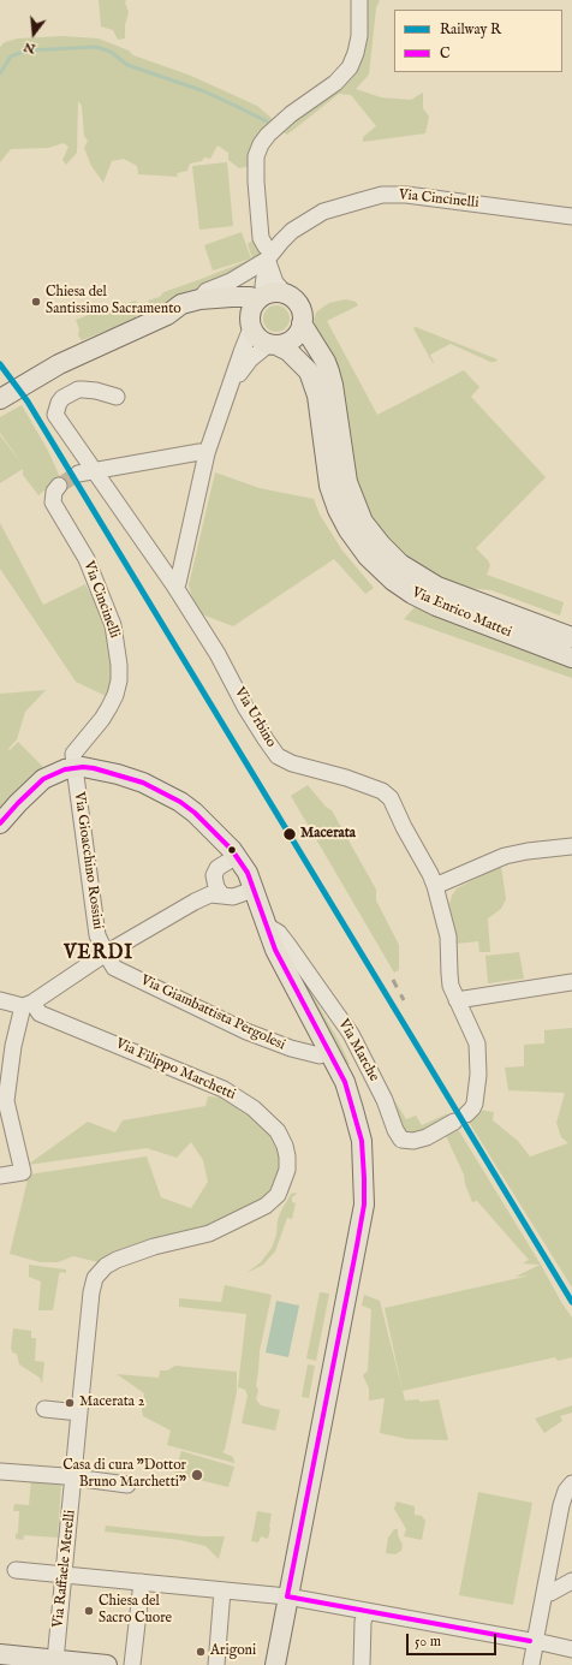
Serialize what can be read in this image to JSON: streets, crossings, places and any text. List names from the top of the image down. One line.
{"streets":{"main road":["Via Enrico Mattei"],"street":["Via Cincinelli","Via Urbino","Via Gioacchino Rossini","Via Giambattista Pergolesi","Via Marche","Via Filippo Marchetti","Via Raffaele Merelli"]},"crossings":[["Via Cincinelli","Via Gioacchino Rossini"],["Via Urbino","Via Marche"],["Via Gioacchino Rossini","Via Giambattista Pergolesi"],["Via Filippo Marchetti","Via Raffaele Merelli"]],"districts":["VERDI"],"places":["Chiesa del Santissimo Sacramento","Macerata","Macerata 2","Casa di cura \"Dottor Bruno Marchetti\"","Chiesa del Sacro Cuore","Arigoni"],"lines":["rail line R","transit line C"],"legend":["Railway R","C"],"scale_bar":"50 m","north":"bottom"}
